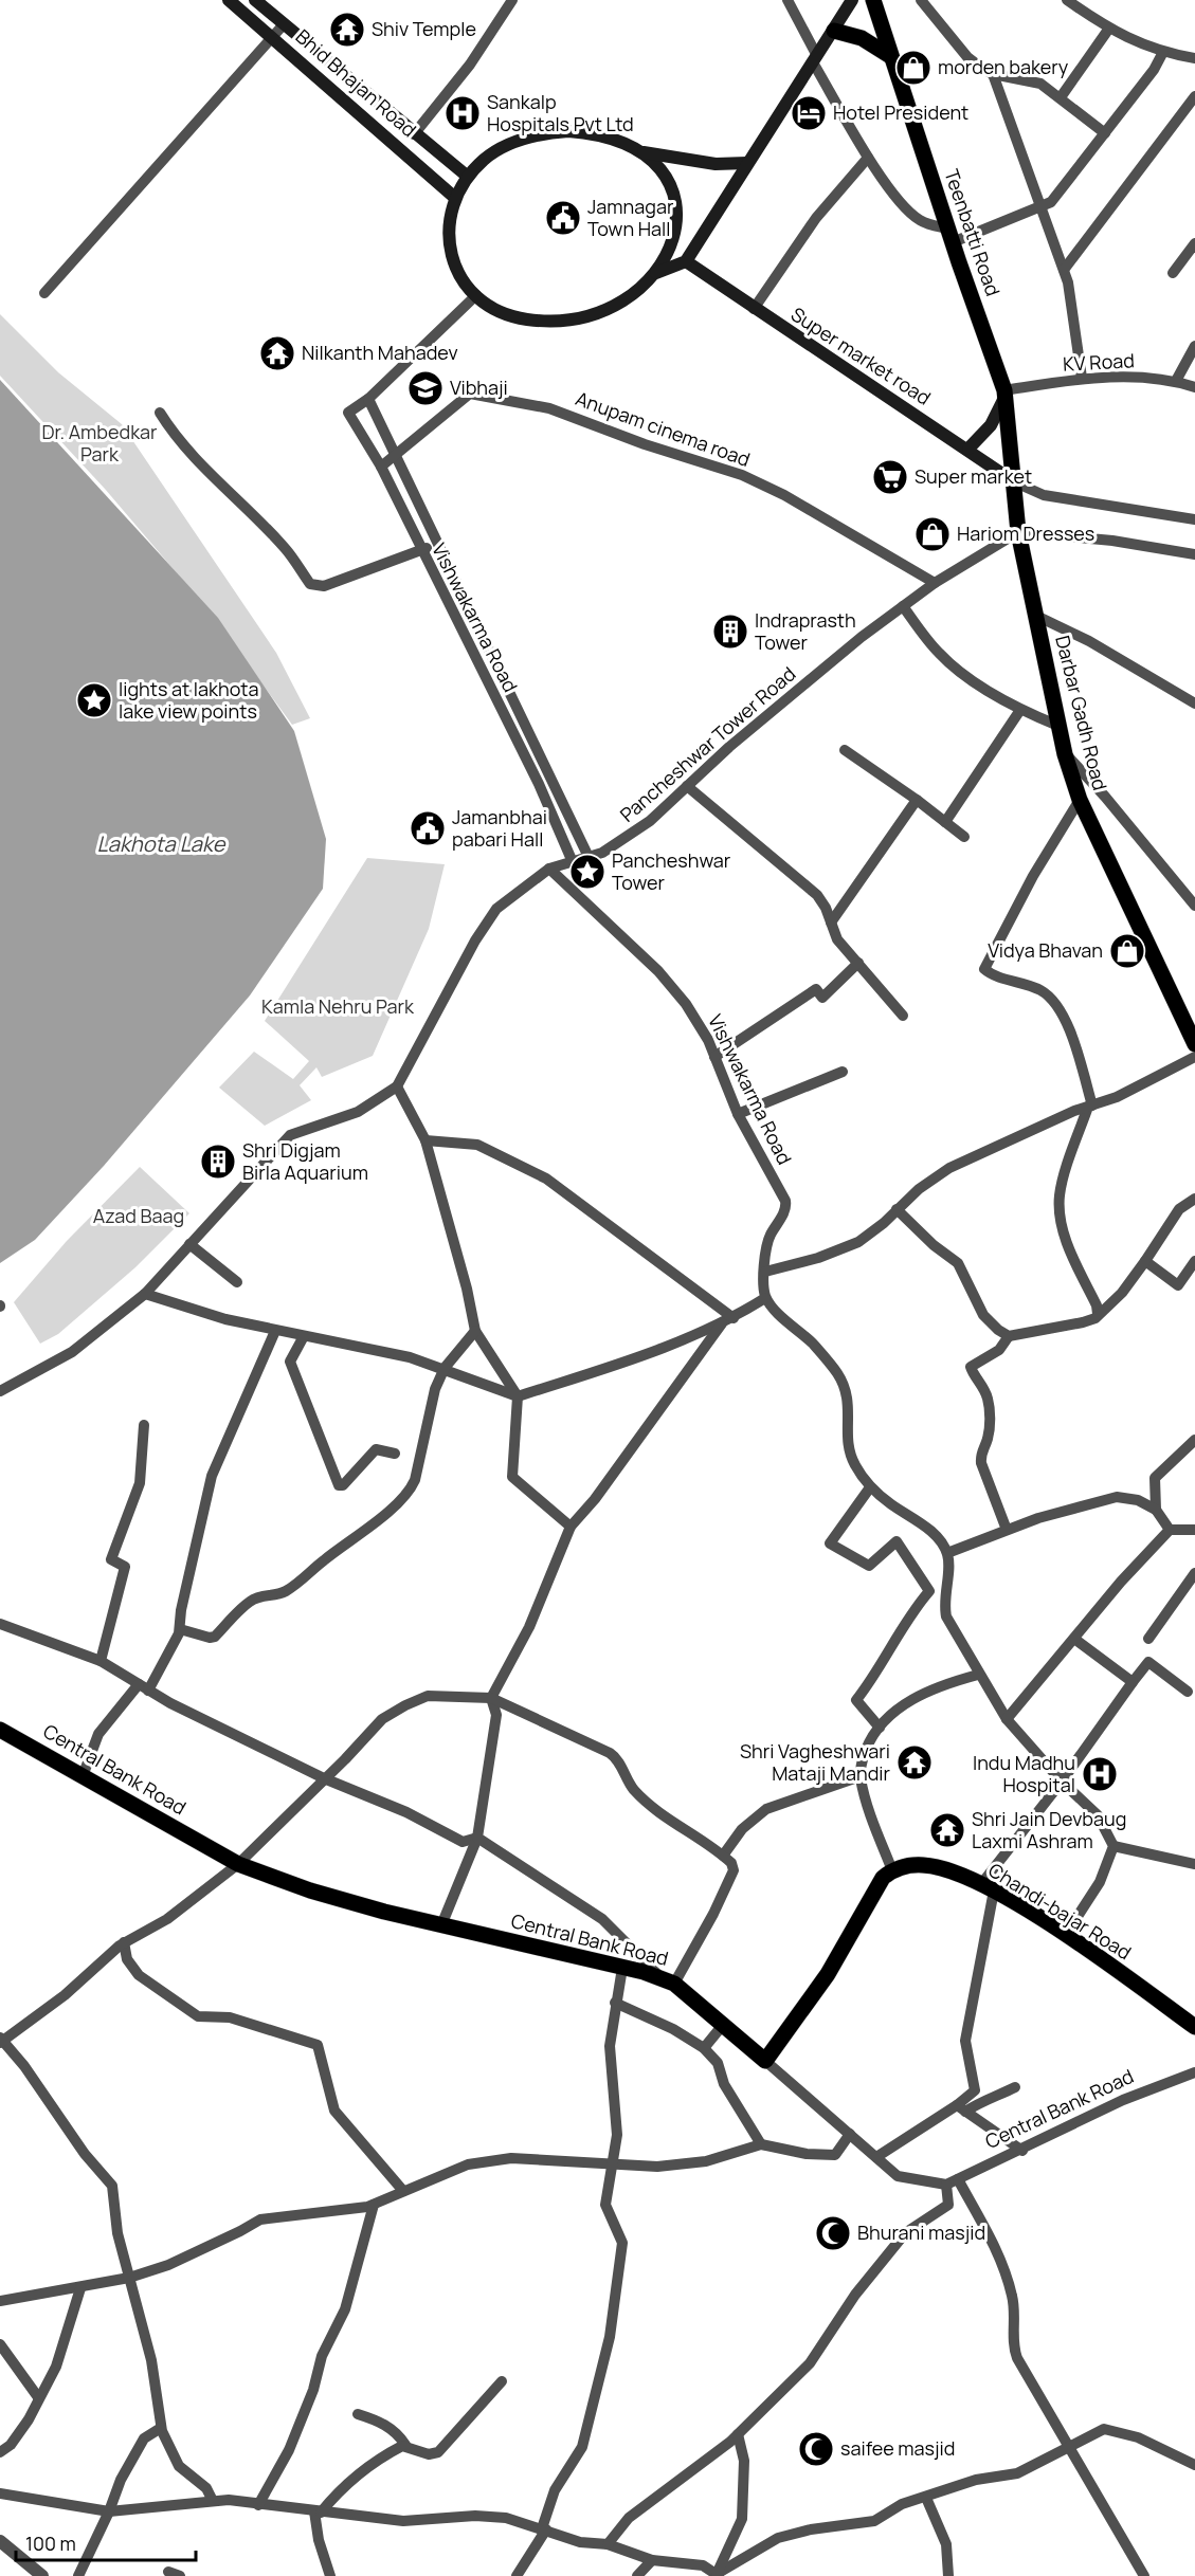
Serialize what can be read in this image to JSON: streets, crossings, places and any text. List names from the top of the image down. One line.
{"streets":{"main road":["Bhid Bhajan Road","Teenbatti Road","Super market road","Darbar Gadh Road","Central Bank Road","Chandi-bajar Road"],"street":["KV Road","Anupam cinema road","Vishwakarma Road","Pancheshwar Tower Road"]},"crossings":[["Bhid Bhajan Road","Vishwakarma Road"],["Teenbatti Road","Super market road"],["Teenbatti Road","KV Road"],["Teenbatti Road","Darbar Gadh Road"],["Super market road","Darbar Gadh Road"],["Anupam cinema road","Vishwakarma Road"],["Anupam cinema road","Pancheshwar Tower Road"],["Vishwakarma Road","Pancheshwar Tower Road"],["Darbar Gadh Road","Pancheshwar Tower Road"]],"water":["Lakhota Lake"],"parks":["Dr. Ambedkar Park","Kamla Nehru Park","Azad Baag"],"places":{"temple":["Shiv Temple","Nilkanth Mahadev","Shri Vagheshwari Mataji Mandir","Shri Jain Devbaug Laxmi Ashram"],"shop":["morden bakery","Hariom Dresses","Vidya Bhavan"],"hospital":["Sankalp Hospitals Pvt Ltd","Indu Madhu Hospital"],"hotel":["Hotel President"],"public building":["Jamnagar Town Hall","Jamanbhai pabari Hall"],"school or university":["Vibhaji"],"supermarket":["Super market"],"building":["Indraprasth Tower","Shri Digjam Birla Aquarium"],"place":["lights at lakhota lake view points","Pancheshwar Tower"],"mosque":["Bhurani masjid","saifee masjid"]},"scale_bar":"100 m"}
